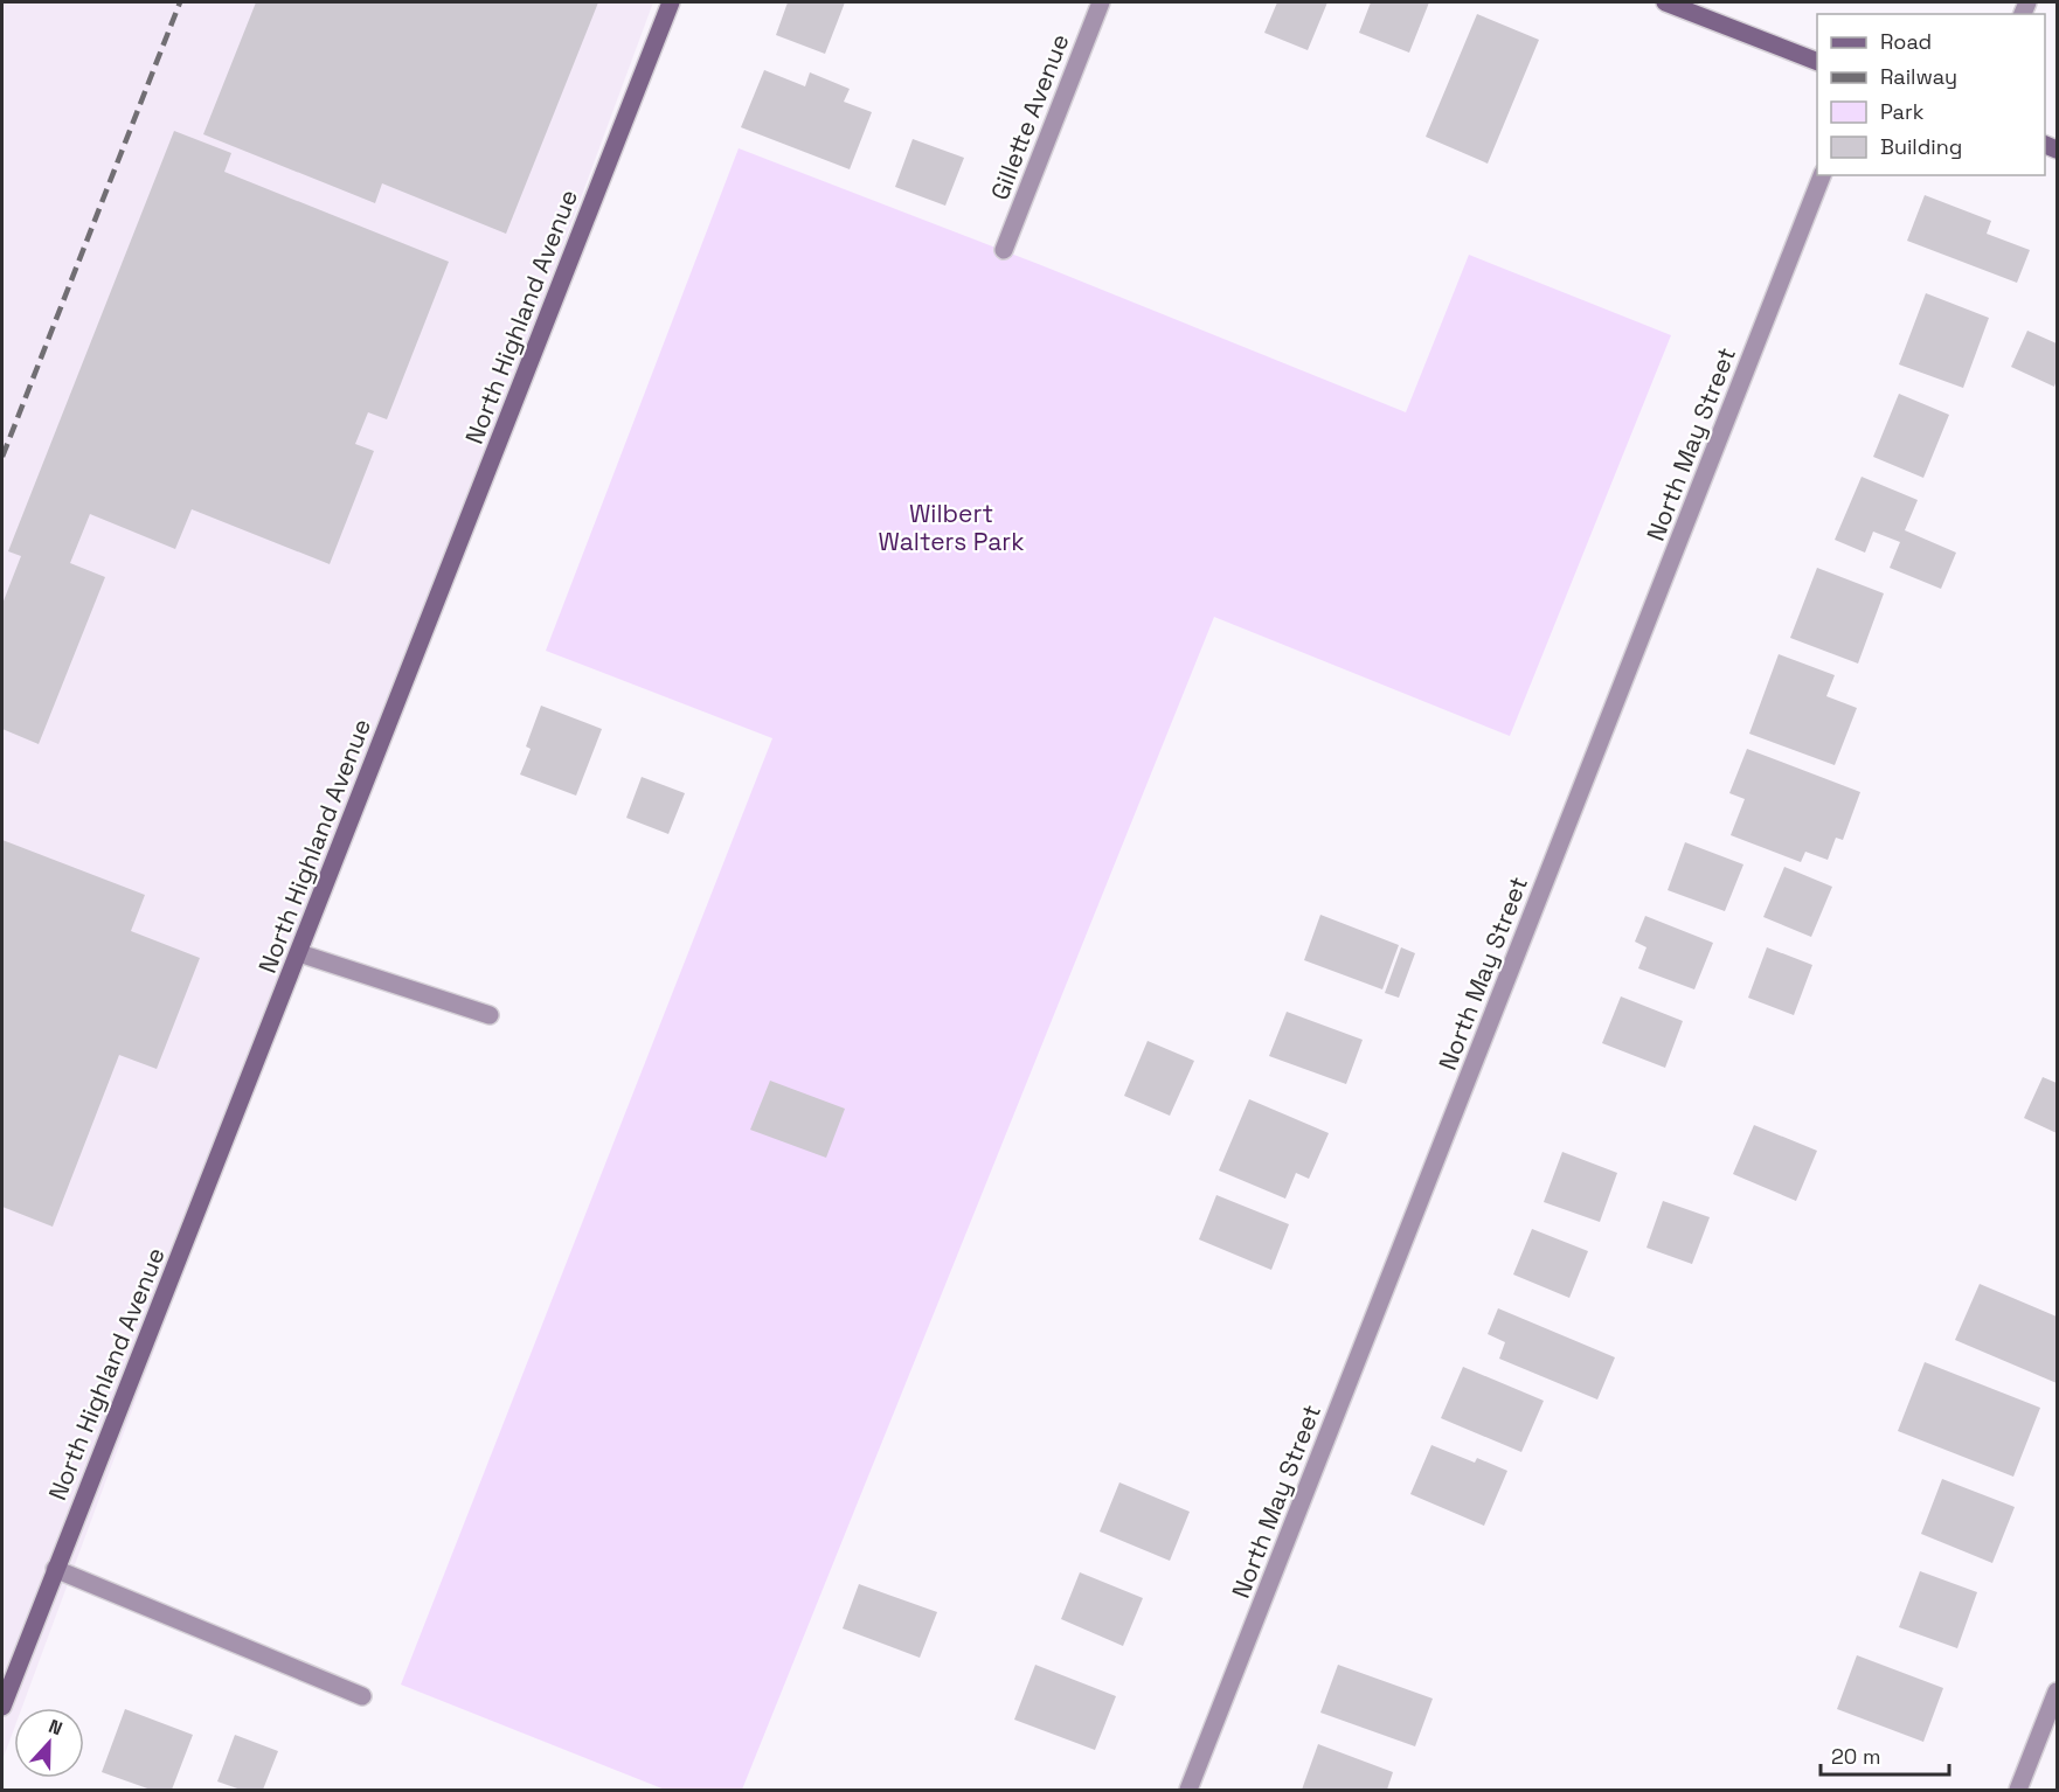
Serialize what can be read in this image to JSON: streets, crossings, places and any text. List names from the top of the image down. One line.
{"streets":{"street":["Gillette Avenue","North Highland Avenue","North May Street"]},"parks":["Wilbert Walters Park"],"legend":["Road","Railway","Park","Building"],"scale_bar":"20 m","north":"top"}
